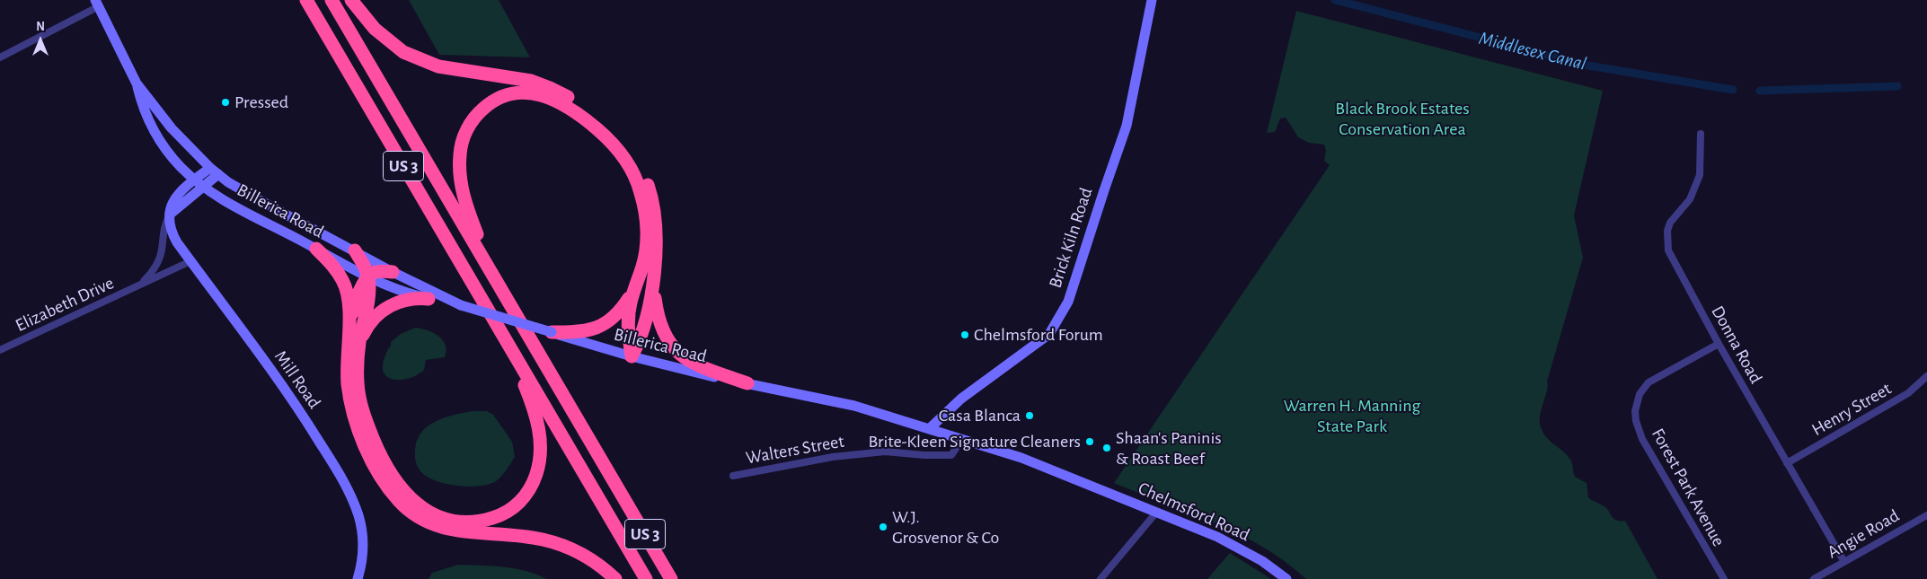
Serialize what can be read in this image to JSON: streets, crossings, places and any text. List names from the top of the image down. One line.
{"streets":{"highway":["US 3"],"main road":["Billerica Road","Brick Kiln Road","Mill Road","Chelmsford Road"],"street":["Elizabeth Drive","Donna Road","Henry Street","Walters Street","Forest Park Avenue","Angie Road"]},"crossings":[["Billerica Road","Mill Road"],["Billerica Road","Chelmsford Road"],["Brick Kiln Road","Chelmsford Road"],["Elizabeth Drive","Mill Road"],["Donna Road","Henry Street"],["Donna Road","Forest Park Avenue"],["Donna Road","Angie Road"],["Walters Street","Chelmsford Road"]],"water":["Middlesex Canal"],"parks":["Black Brook Estates Conservation Area","Warren H. Manning State Park"],"places":["Pressed","Chelmsford Forum","Casa Blanca","Brite-Kleen Signature Cleaners","Shaan's Paninis & Roast Beef","W.J. Grosvenor & Co"],"north":"top"}
